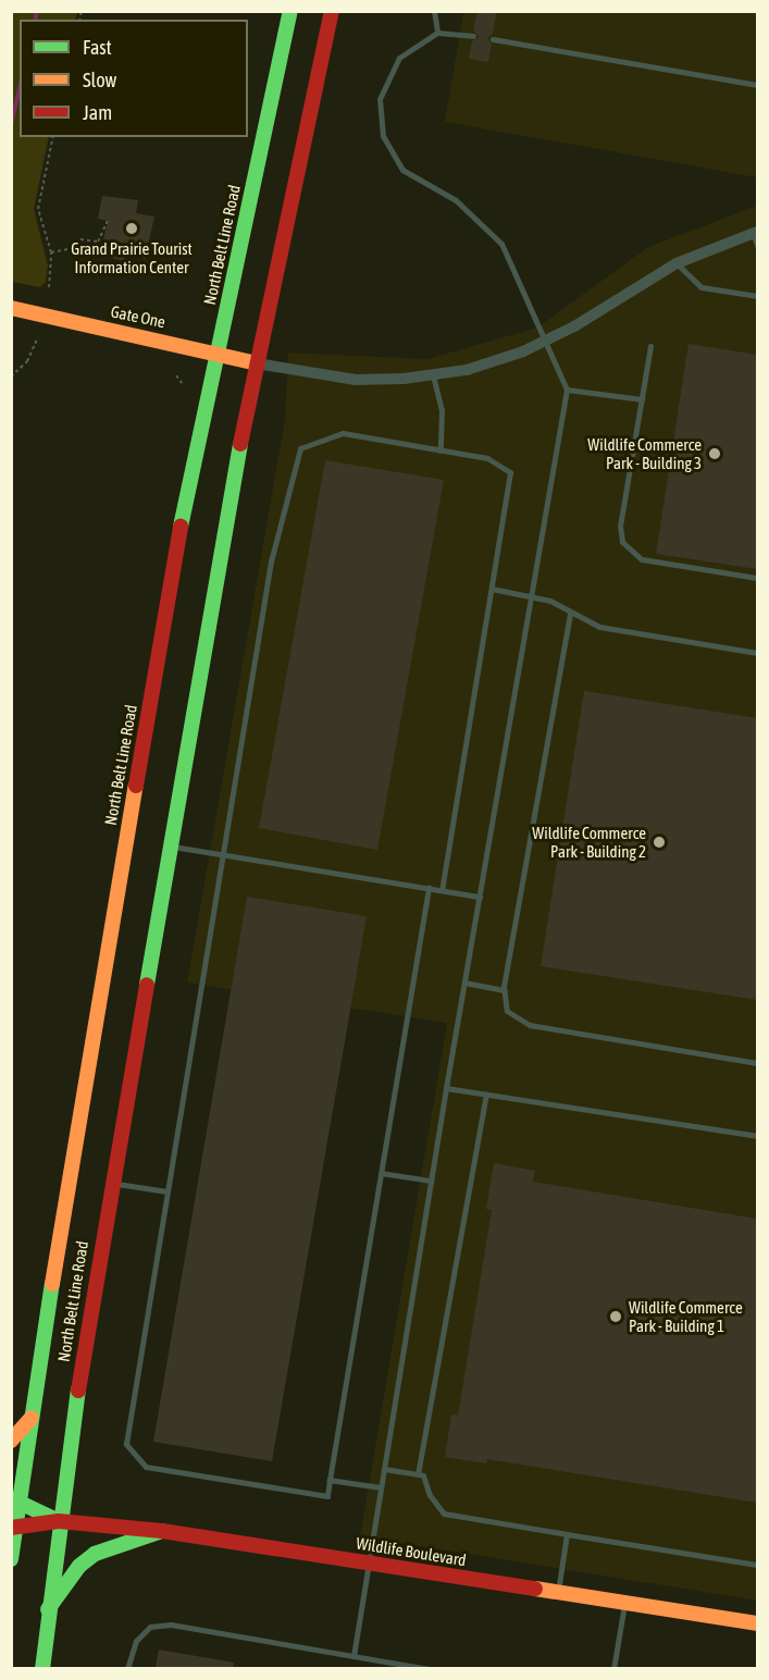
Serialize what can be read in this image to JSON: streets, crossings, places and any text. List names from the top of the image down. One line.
{"streets":{"main road":["North Belt Line Road","Gate One","Wildlife Boulevard"]},"crossings":[["North Belt Line Road","Gate One"],["North Belt Line Road","Wildlife Boulevard"]],"places":["Grand Prairie Tourist Information Center","Wildlife Commerce Park - Building 3","Wildlife Commerce Park - Building 2","Wildlife Commerce Park - Building 1"],"legend":["Fast","Slow","Jam"]}
